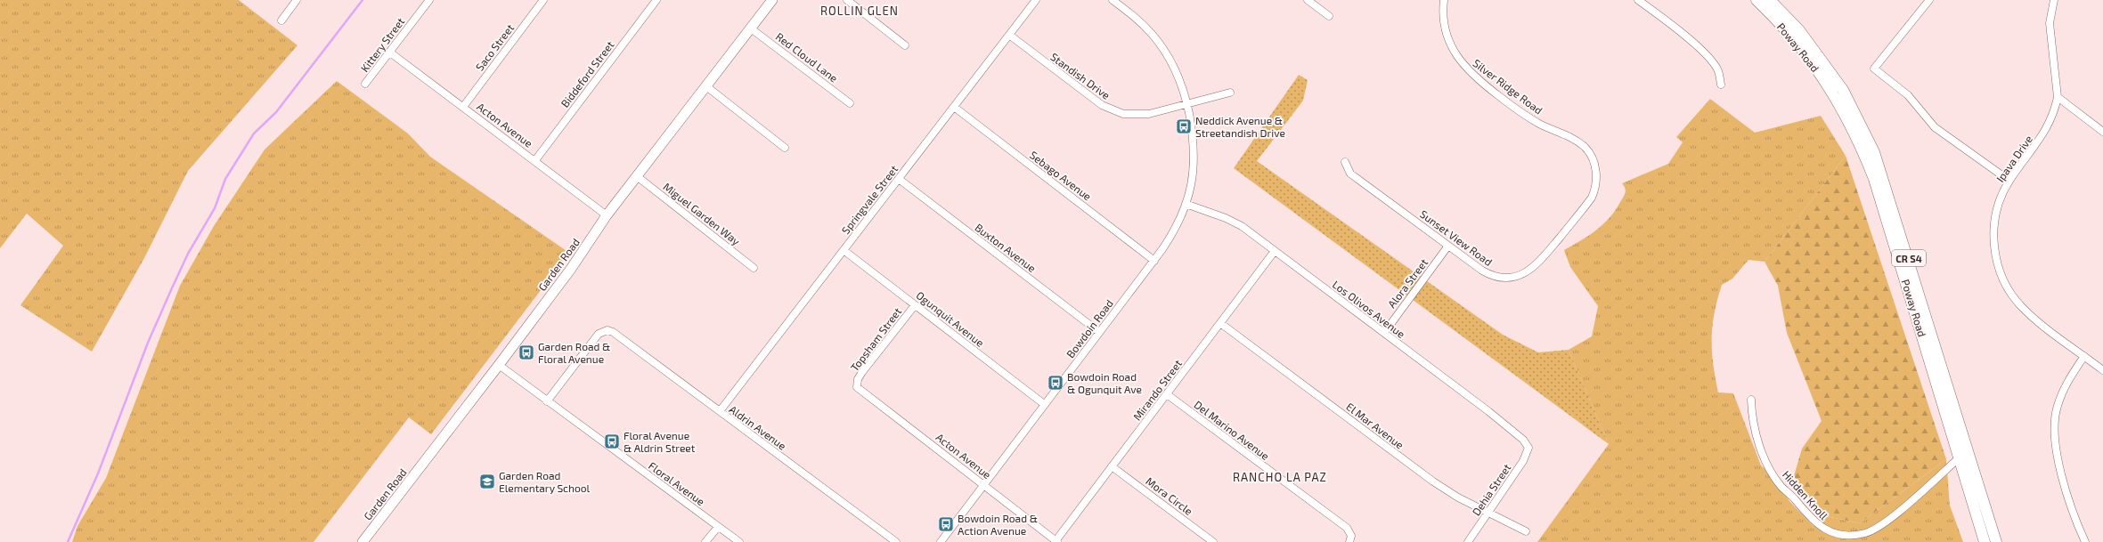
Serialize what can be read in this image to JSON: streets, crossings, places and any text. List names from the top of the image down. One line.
{"streets":{"main road":["Poway Road","CR S4"],"street":["Kittery Street","Saco Street","Red Cloud Lane","Biddeford Street","Standish Drive","Silver Ridge Road","Acton Avenue","Ipava Drive","Sebago Avenue","Springvale Street","Miguel Garden Way","Sunset View Road","Buxton Avenue","Garden Road","Alora Street","Los Olivos Avenue","Ogunquit Avenue","Bowdoin Road","Topsham Street","Mirando Street","El Mar Avenue","Aldrin Avenue","Del Marino Avenue","Floral Avenue","Dehia Street","Hidden Knoll","Mora Circle"]},"crossings":[["Kittery Street","Acton Avenue"],["Saco Street","Acton Avenue"],["Poway Road","Hidden Knoll"],["Red Cloud Lane","Garden Road"],["Biddeford Street","Acton Avenue"],["Standish Drive","Springvale Street"],["Standish Drive","Bowdoin Road"],["Silver Ridge Road","Sunset View Road"],["Acton Avenue","Garden Road"],["Acton Avenue","Bowdoin Road"],["Acton Avenue","Topsham Street"],["Acton Avenue","Mirando Street"],["Sebago Avenue","Springvale Street"],["Sebago Avenue","Bowdoin Road"],["Springvale Street","Buxton Avenue"],["Springvale Street","Ogunquit Avenue"],["Springvale Street","Aldrin Avenue"],["Miguel Garden Way","Garden Road"],["Sunset View Road","Alora Street"],["Buxton Avenue","Bowdoin Road"],["Garden Road","Floral Avenue"],["Alora Street","Los Olivos Avenue"],["Los Olivos Avenue","Bowdoin Road"],["Los Olivos Avenue","Mirando Street"],["Los Olivos Avenue","Dehia Street"],["Ogunquit Avenue","Bowdoin Road"],["Ogunquit Avenue","Topsham Street"],["Mirando Street","El Mar Avenue"],["Mirando Street","Del Marino Avenue"],["Mirando Street","Mora Circle"],["El Mar Avenue","Dehia Street"],["Aldrin Avenue","Floral Avenue"]],"districts":["ROLLIN GLEN","RANCHO LA PAZ"],"places":{"bus stop":["Neddick Avenue & Streetandish Drive","Garden Road & Floral Avenue","Bowdoin Road & Ogunquit Ave","Floral Avenue & Aldrin Street","Bowdoin Road & Action Avenue"],"school or university":["Garden Road Elementary School"]}}
